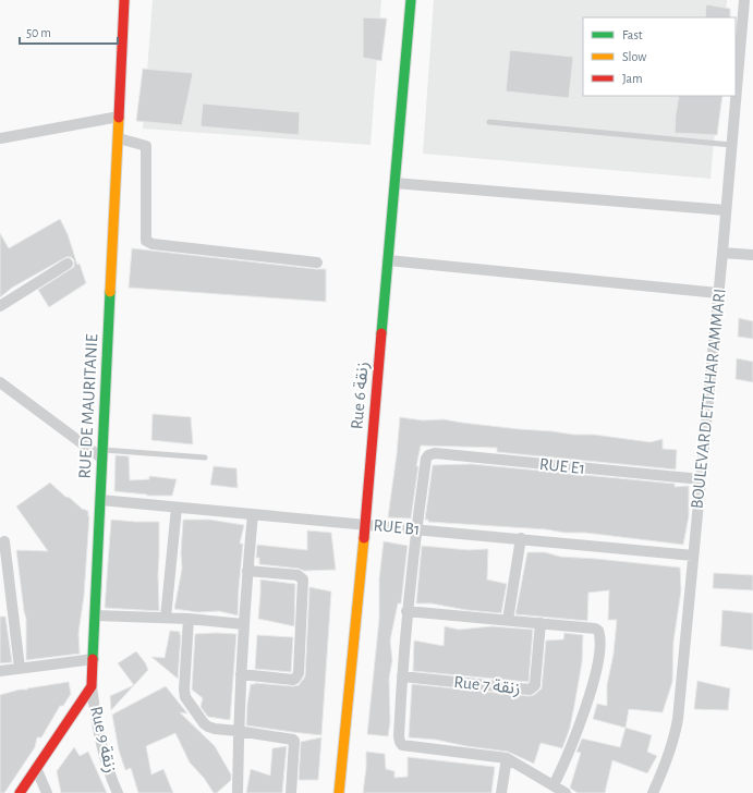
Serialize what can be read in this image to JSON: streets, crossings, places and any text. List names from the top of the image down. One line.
{"streets":{"street":["Rue 6 زنقة","BOULEVARD ETTAHAR AMMARI","RUE DE MAURITANIE","RUE E1","RUE B1","Rue 7 زنقة","Rue 9 زنقة"]},"crossings":[["Rue 6 زنقة","RUE B1"],["BOULEVARD ETTAHAR AMMARI","RUE E1"],["BOULEVARD ETTAHAR AMMARI","RUE B1"],["RUE DE MAURITANIE","RUE B1"],["RUE DE MAURITANIE","Rue 9 زنقة"],["RUE E1","RUE B1"]],"legend":["Fast","Slow","Jam"],"scale_bar":"50 m"}
